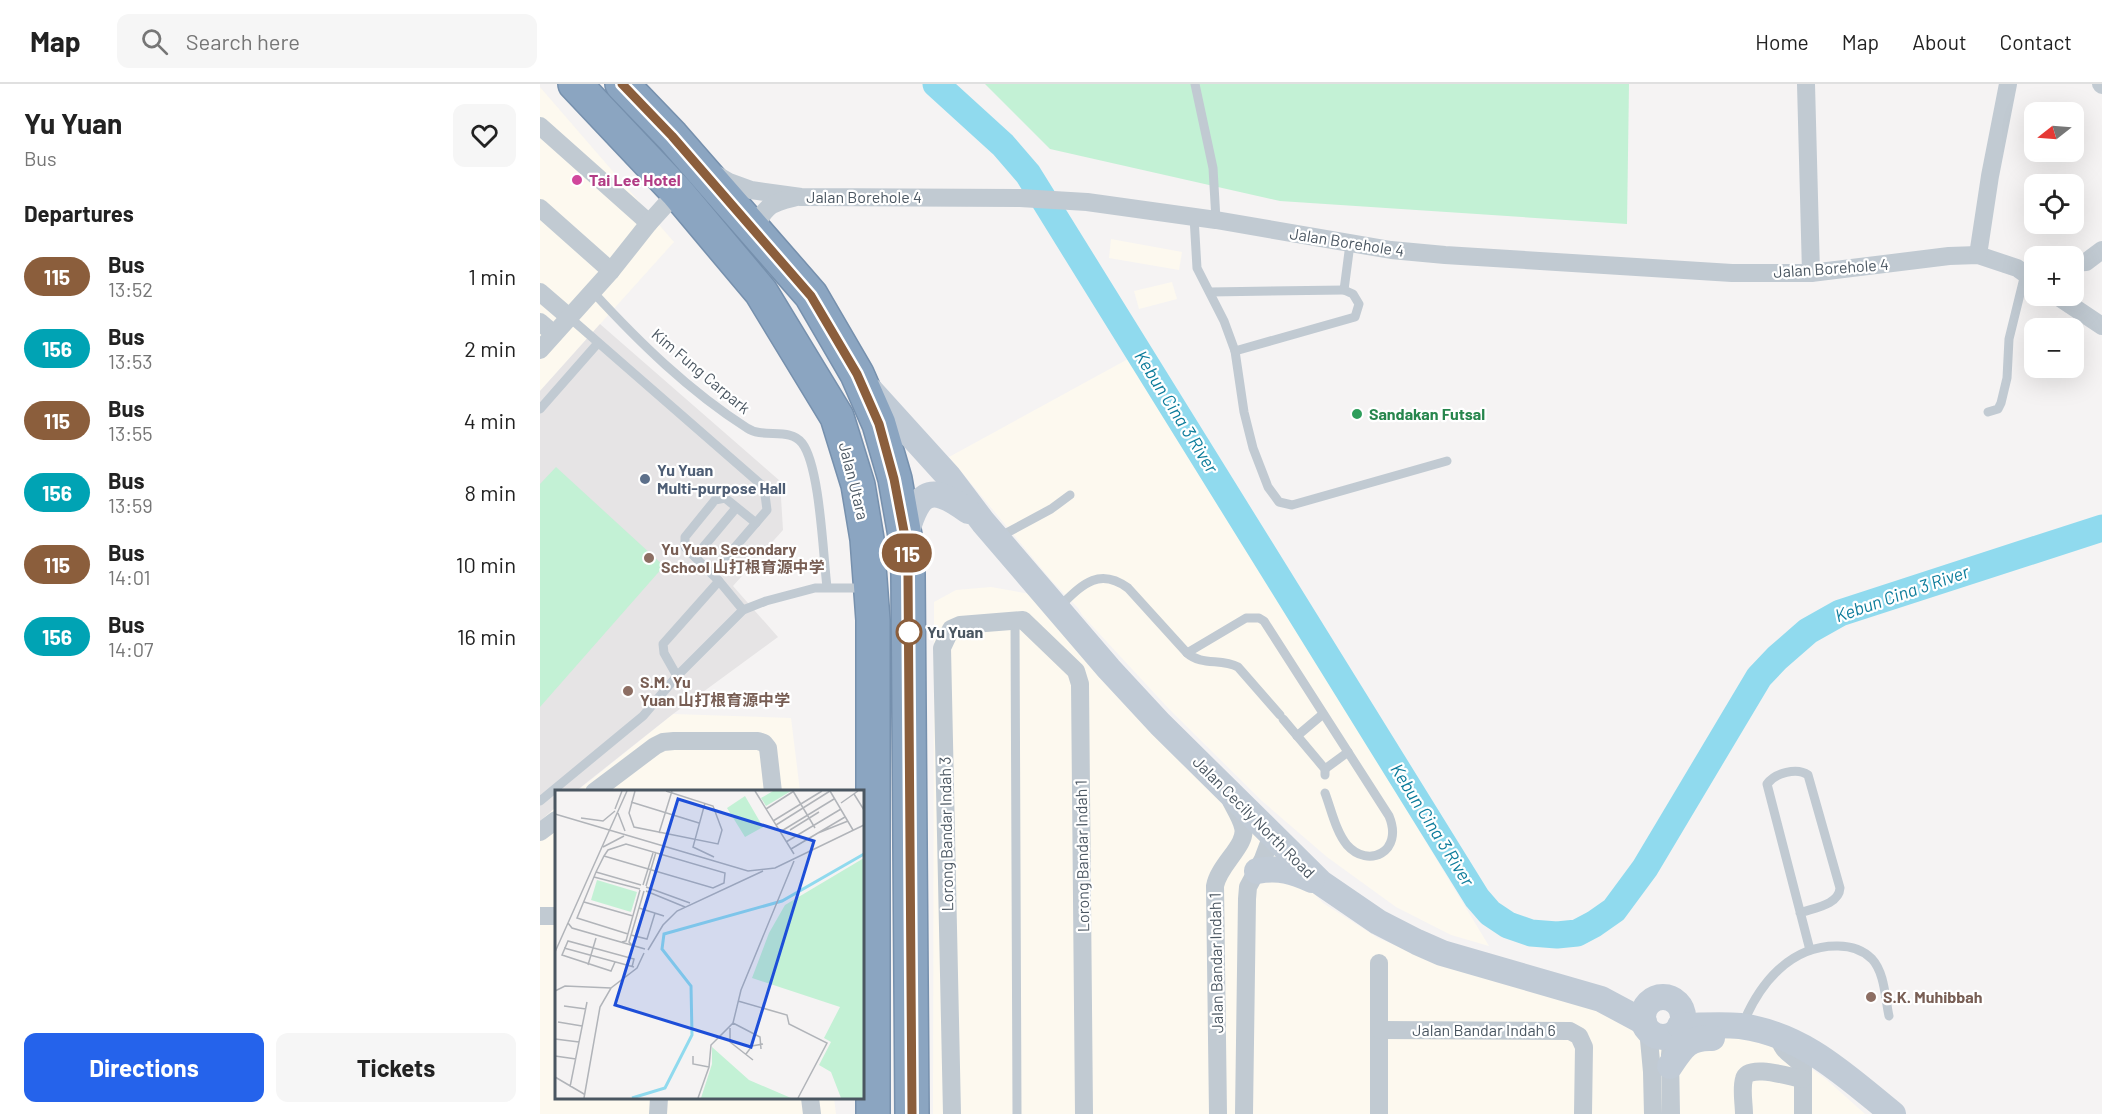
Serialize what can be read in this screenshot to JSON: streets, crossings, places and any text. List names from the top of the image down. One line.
{"streets":{"highway":["Jalan Utara"],"main road":["Jalan Cecily North Road"],"street":["Jalan Borehole 4","Lorong Bandar Indah 3","Lorong Bandar Indah 1","Jalan Bandar Indah 1","Jalan Bandar Indah 6"],"lane":["Kim Fung Carpark"]},"crossings":[["Jalan Cecily North Road","Jalan Bandar Indah 1"],["Lorong Bandar Indah 3","Lorong Bandar Indah 1"]],"water":["Kebun Cina 3 River"],"places":["Tai Lee Hotel","Sandakan Futsal","Yu Yuan Multi-purpose Hall","Yu Yuan Secondary School 山打根育源中学","Yu Yuan","S.M. Yu Yuan 山打根育源中学","S.K. Muhibbah"],"lines":["bus line 115"],"north":"left","page":{"header":"Map","search":"Search here","nav":["Home","Map","About","Contact"],"heading":[["Yu Yuan","Bus"],"Departures"],"on_map":"115","map_buttons":["+","−"],"list":[{"mark":"115","name":"Bus","note":"13:52","value":"1 min"},{"mark":"156","name":"Bus","note":"13:53","value":"2 min"},{"mark":"115","name":"Bus","note":"13:55","value":"4 min"},{"mark":"156","name":"Bus","note":"13:59","value":"8 min"},{"mark":"115","name":"Bus","note":"14:01","value":"10 min"},{"mark":"156","name":"Bus","note":"14:07","value":"16 min"}],"buttons":["Directions","Tickets"]}}
